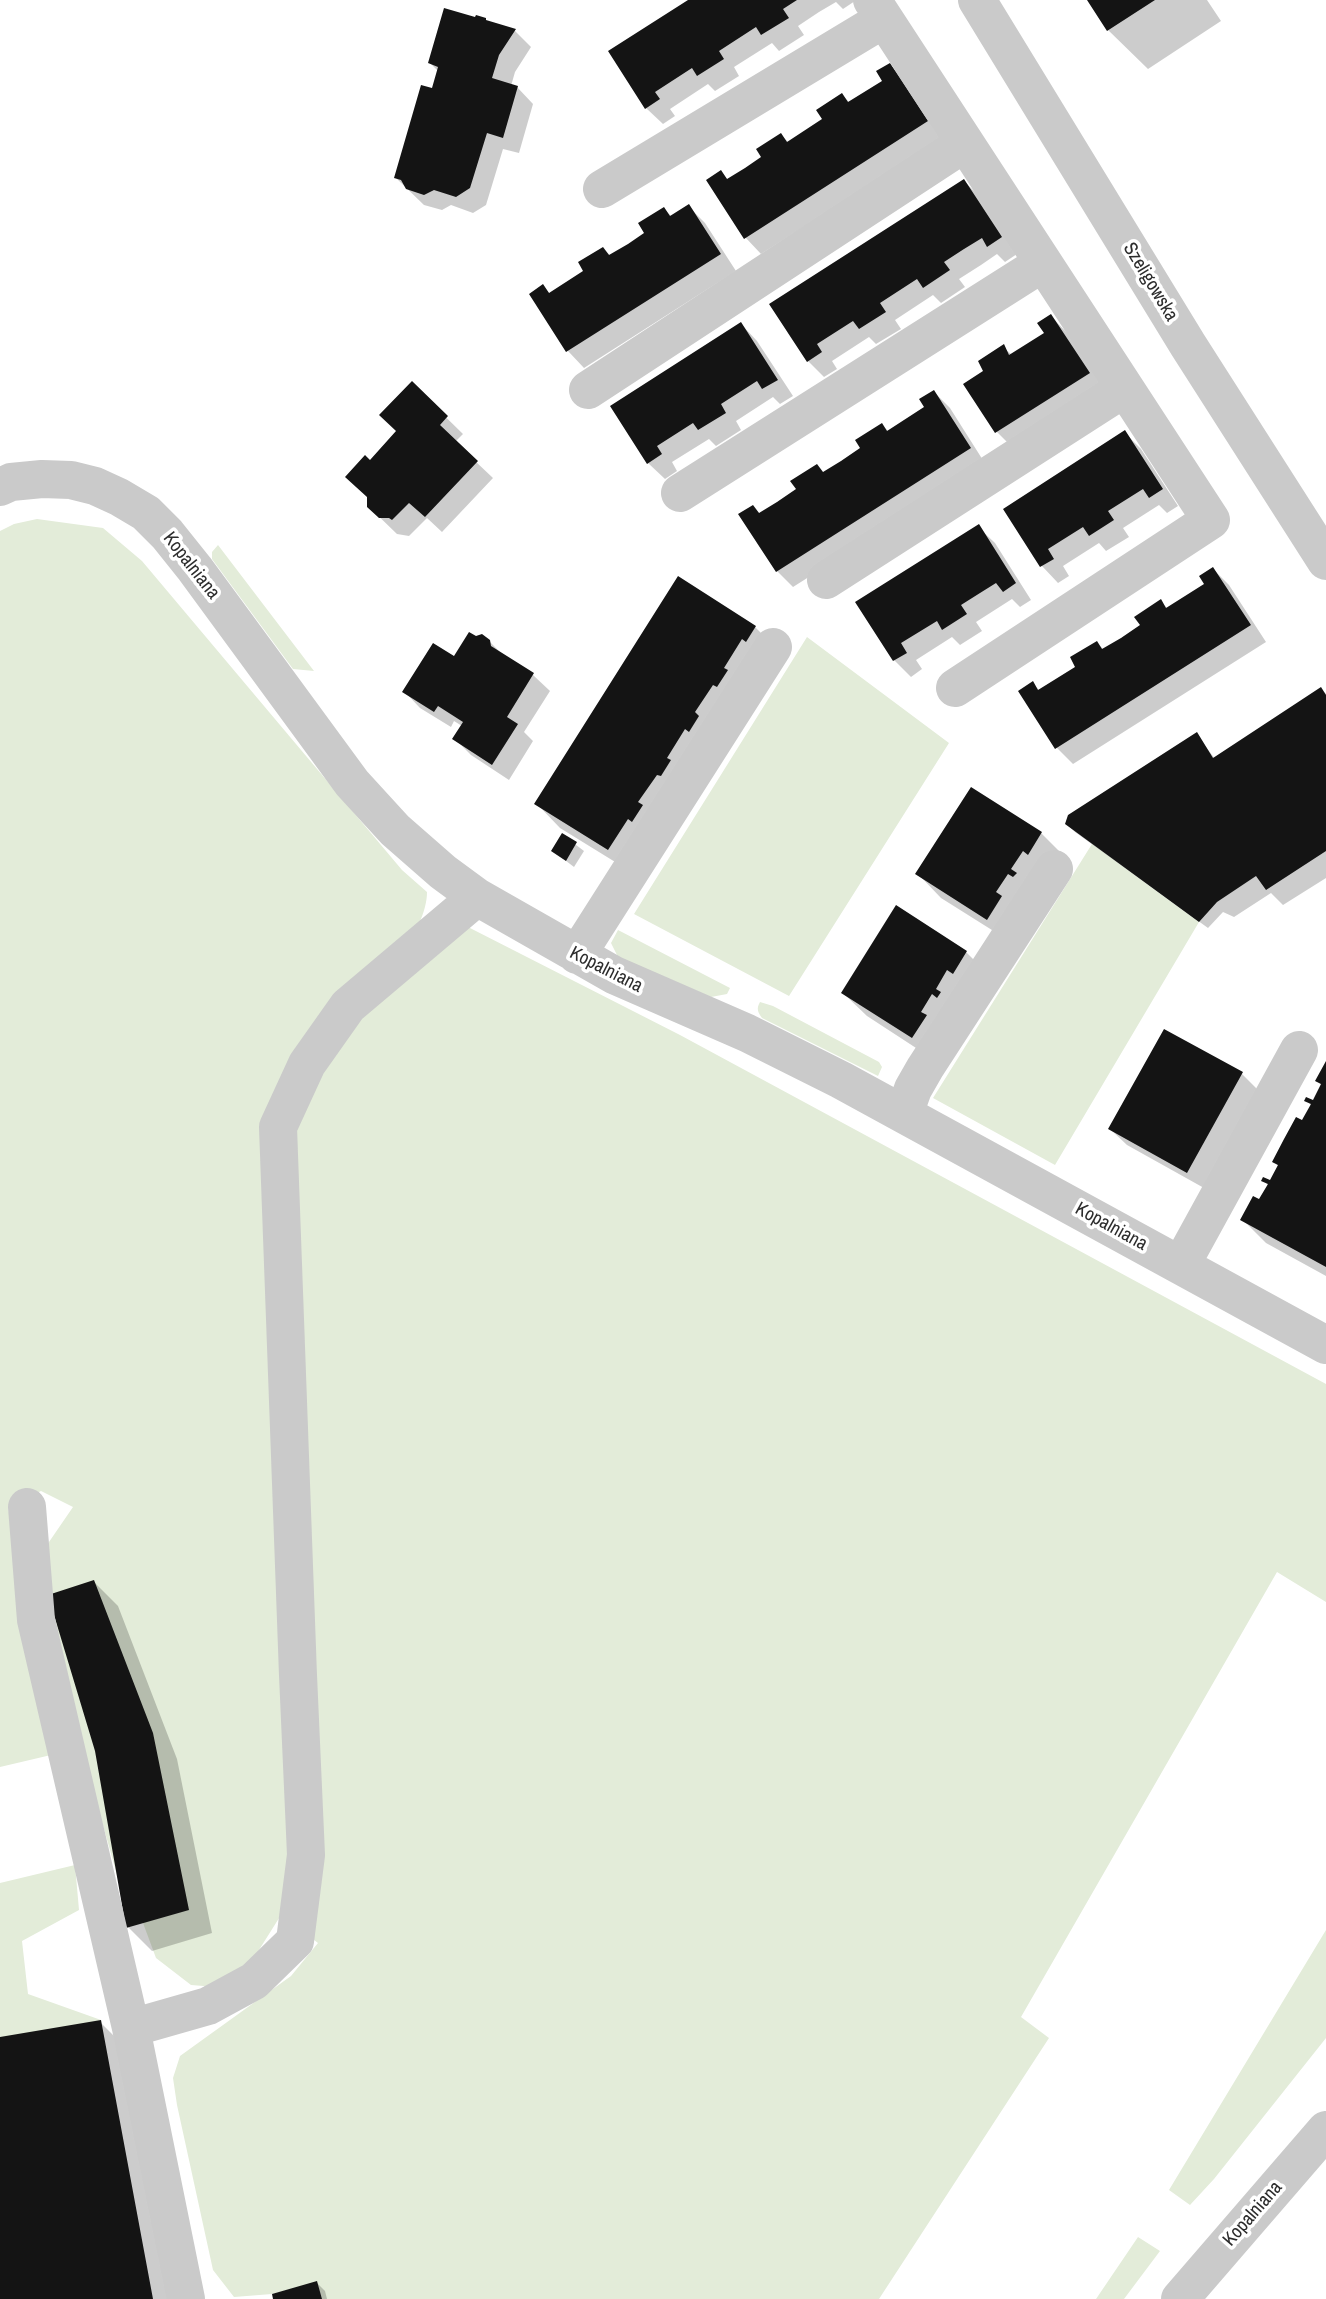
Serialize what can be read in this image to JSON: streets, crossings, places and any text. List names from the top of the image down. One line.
{"streets":{"street":["Szeligowska","Kopalniana"]}}
